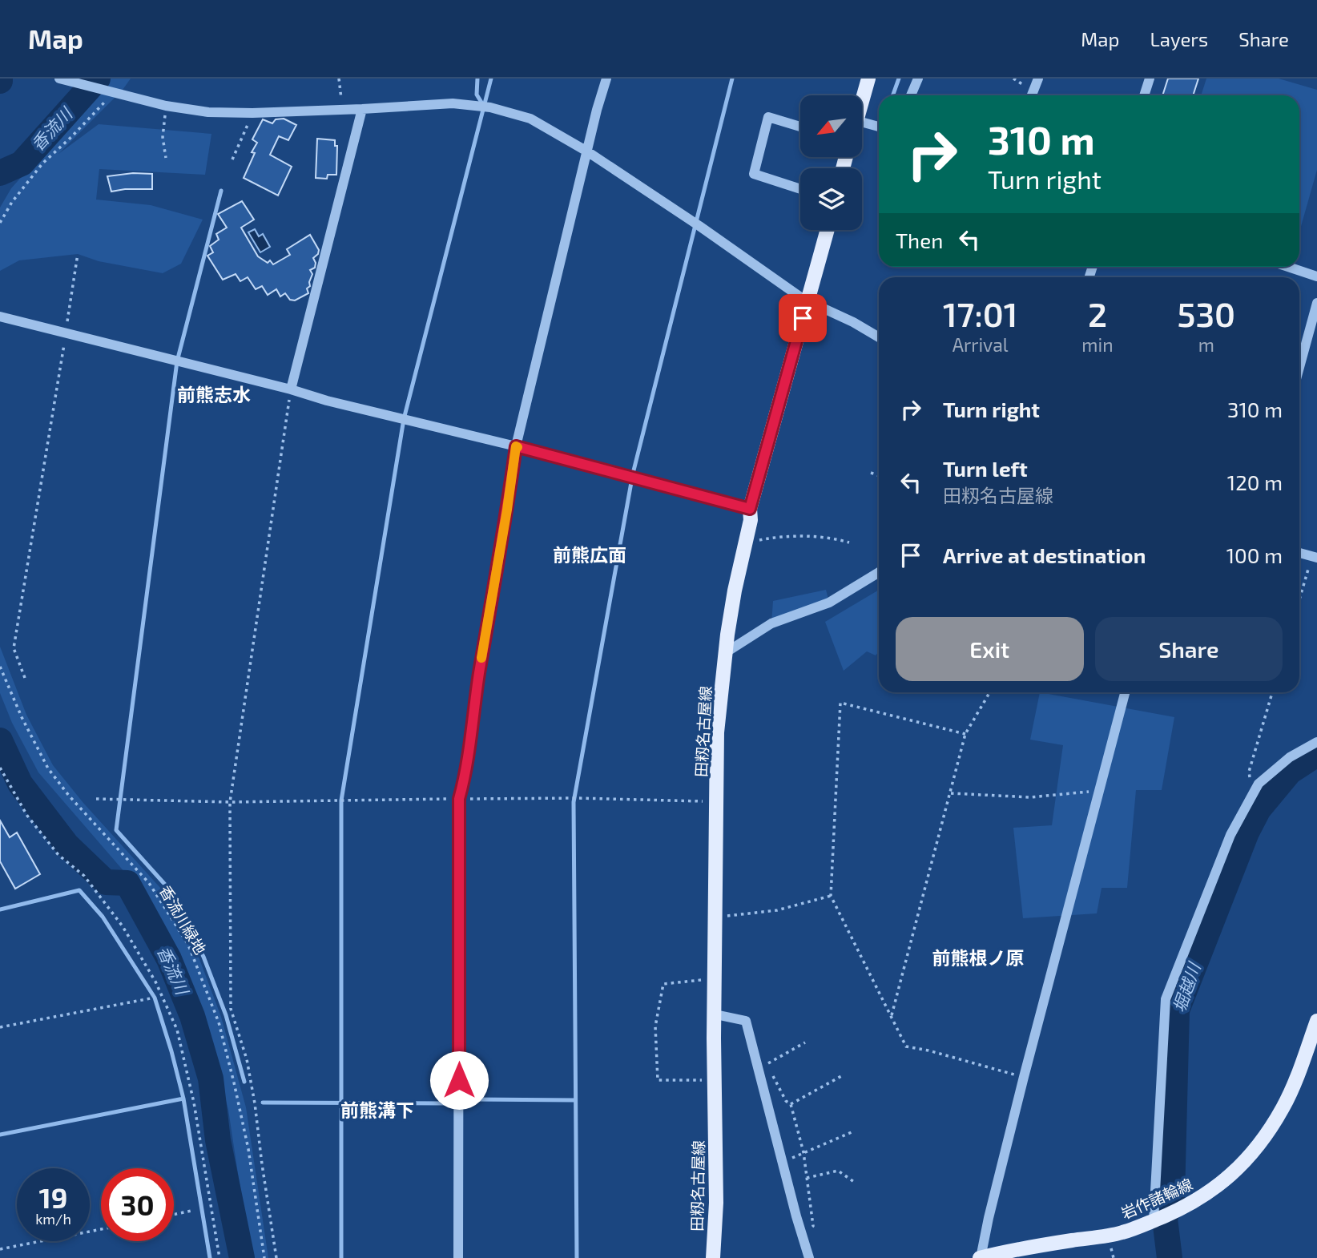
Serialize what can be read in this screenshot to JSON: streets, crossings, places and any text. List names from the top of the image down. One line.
{"streets":{"main road":["田籾名古屋線","岩作諸輪線"],"path":["香流川緑地"]},"districts":["前熊志水","前熊広面","前熊根ノ原","前熊溝下"],"water":["香流川","堀越川"],"north":"bottom left","page":{"header":"Map","nav":["Map","Layers","Share"],"turn":["310 m","Turn right"],"then":"Then","eta":["17:01","Arrival","2","min","530","m"],"list":[{"name":"Turn right","value":"310 m"},{"name":"Turn left","note":"田籾名古屋線","value":"120 m"},{"name":"Arrive at destination","value":"100 m"}],"buttons":["Exit","Share"],"speed":"19 km/h","limit":"30"}}
